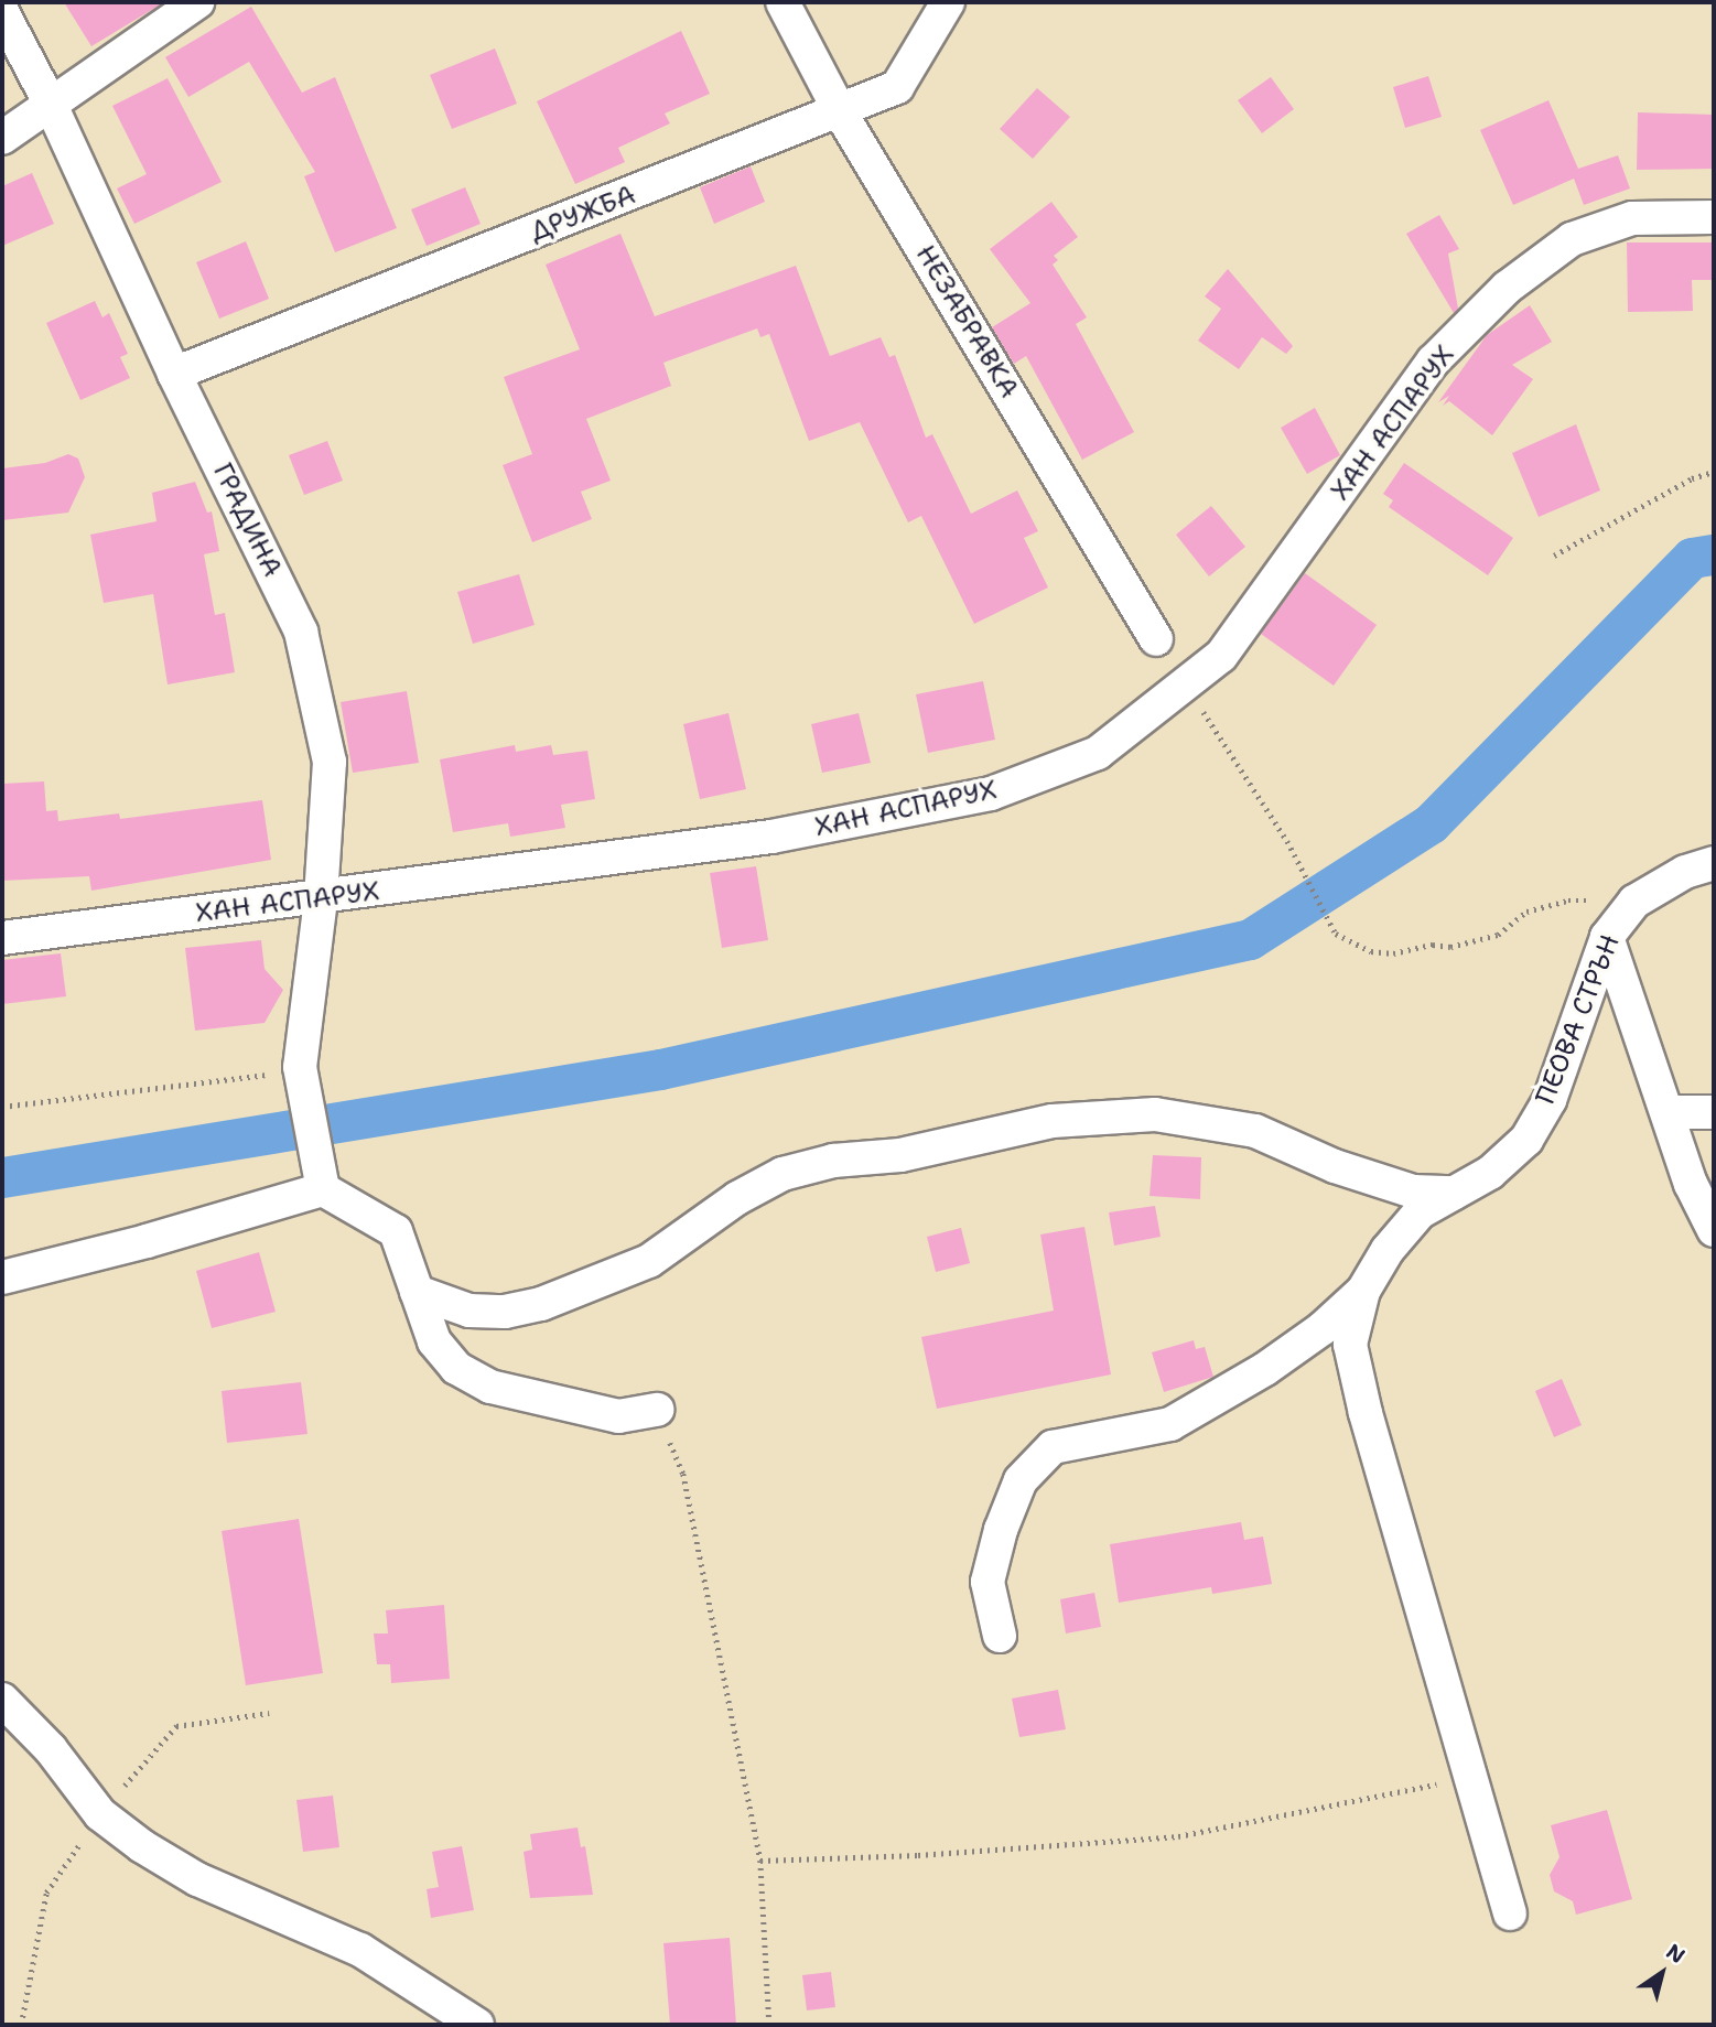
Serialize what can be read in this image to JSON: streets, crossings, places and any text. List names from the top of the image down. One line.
{"streets":{"street":["ДРУЖБА","НЕЗАБРАВКА","ХАН АСПАРУХ","ГРАДИНА","ПЕОВА СТРЪН"]},"crossings":[["ДРУЖБА","НЕЗАБРАВКА"],["ДРУЖБА","ГРАДИНА"],["ХАН АСПАРУХ","ГРАДИНА"]],"north":"top right"}
